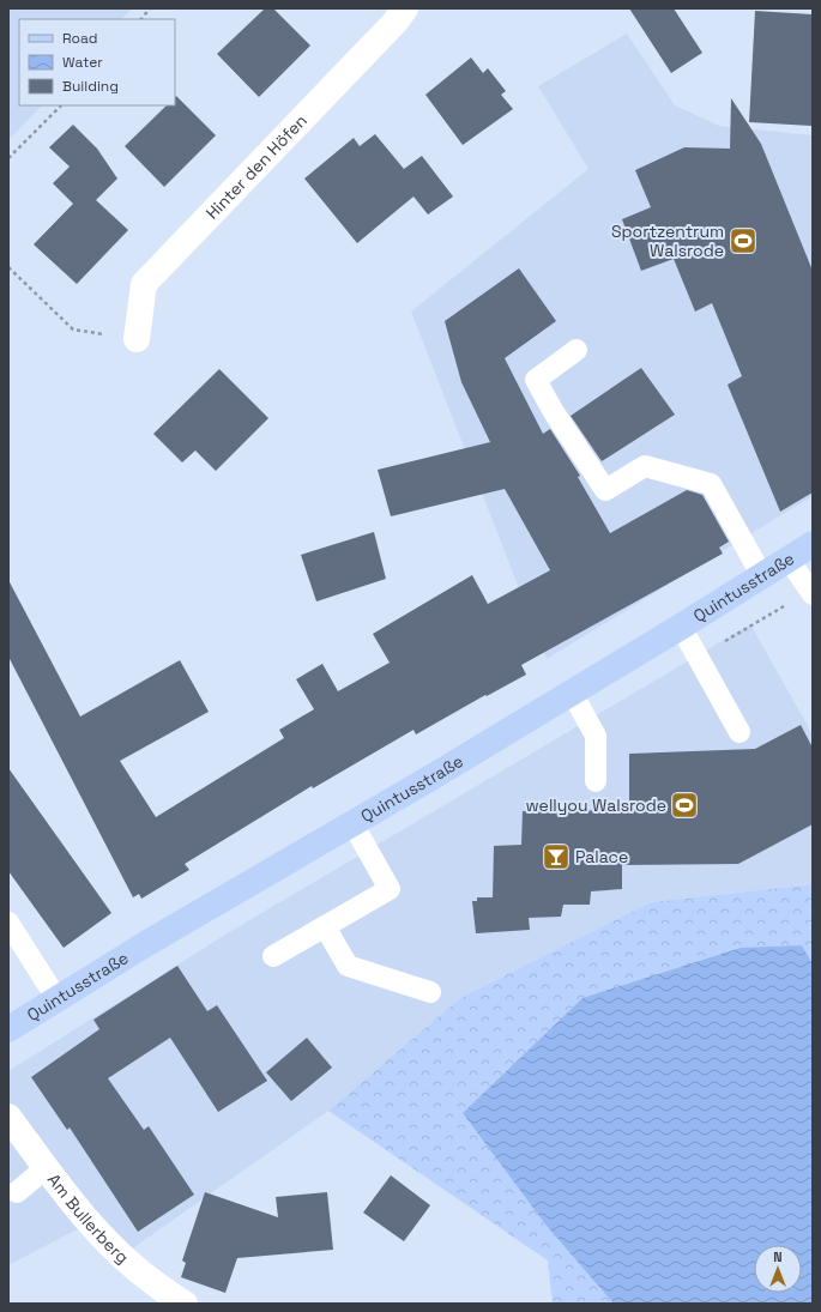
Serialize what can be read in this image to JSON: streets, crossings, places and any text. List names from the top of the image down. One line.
{"streets":{"main road":["Quintusstraße"],"street":["Hinter den Höfen","Am Bullerberg"]},"places":{"sports":["Sportzentrum Walsrode","wellyou Walsrode"],"bar":["Palace"]},"legend":["Road","Water","Building"],"north":"top"}
